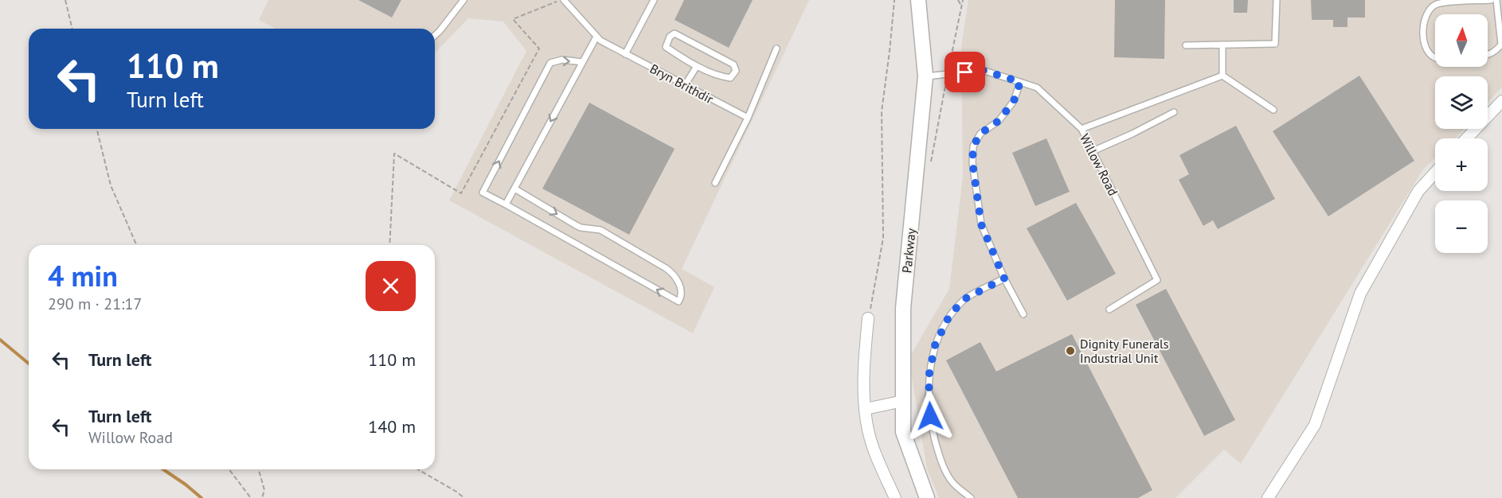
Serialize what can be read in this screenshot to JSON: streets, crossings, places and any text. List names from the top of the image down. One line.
{"streets":{"main road":["Parkway"],"lane":["Bryn Brithdir","Willow Road"]},"crossings":[["Willow Road","Parkway"]],"places":["Dignity Funerals Industrial Unit"],"north":"top","page":{"map_buttons":["+","−"],"turn":["110 m","Turn left"],"heading":["4 min","290 m · 21:17"],"list":[{"name":"Turn left","value":"110 m"},{"name":"Turn left","note":"Willow Road","value":"140 m"}]}}
